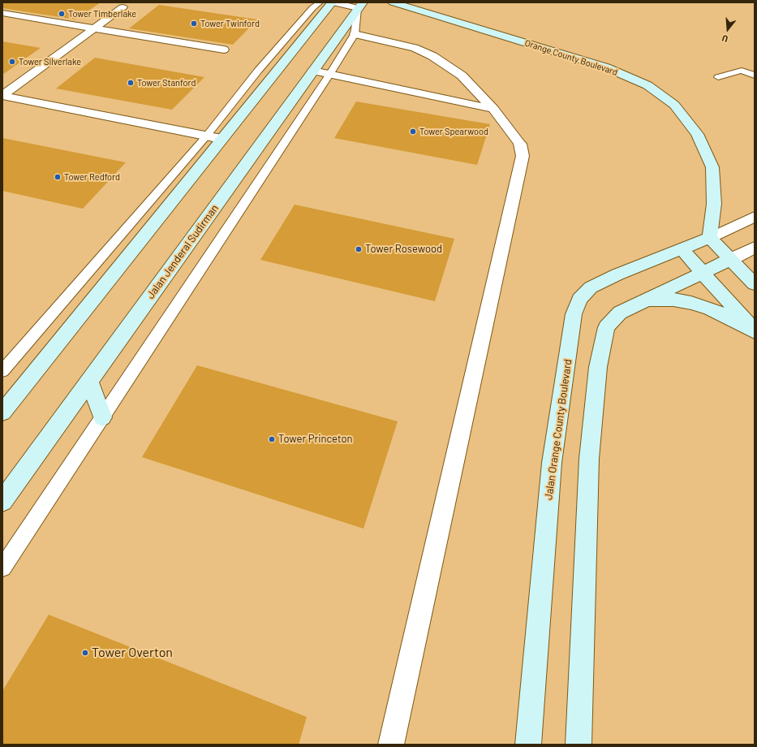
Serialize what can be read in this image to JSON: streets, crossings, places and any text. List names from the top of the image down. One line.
{"streets":{"main road":["Orange County Boulevard","Jalan Jenderal Sudirman","Jalan Orange County Boulevard"]},"crossings":[["Orange County Boulevard","Jalan Orange County Boulevard"]],"places":["Tower Timberlake","Tower Twinford","Tower Silverlake","Tower Stanford","Tower Spearwood","Tower Redford","Tower Rosewood","Tower Princeton","Tower Overton"],"north":"bottom"}
